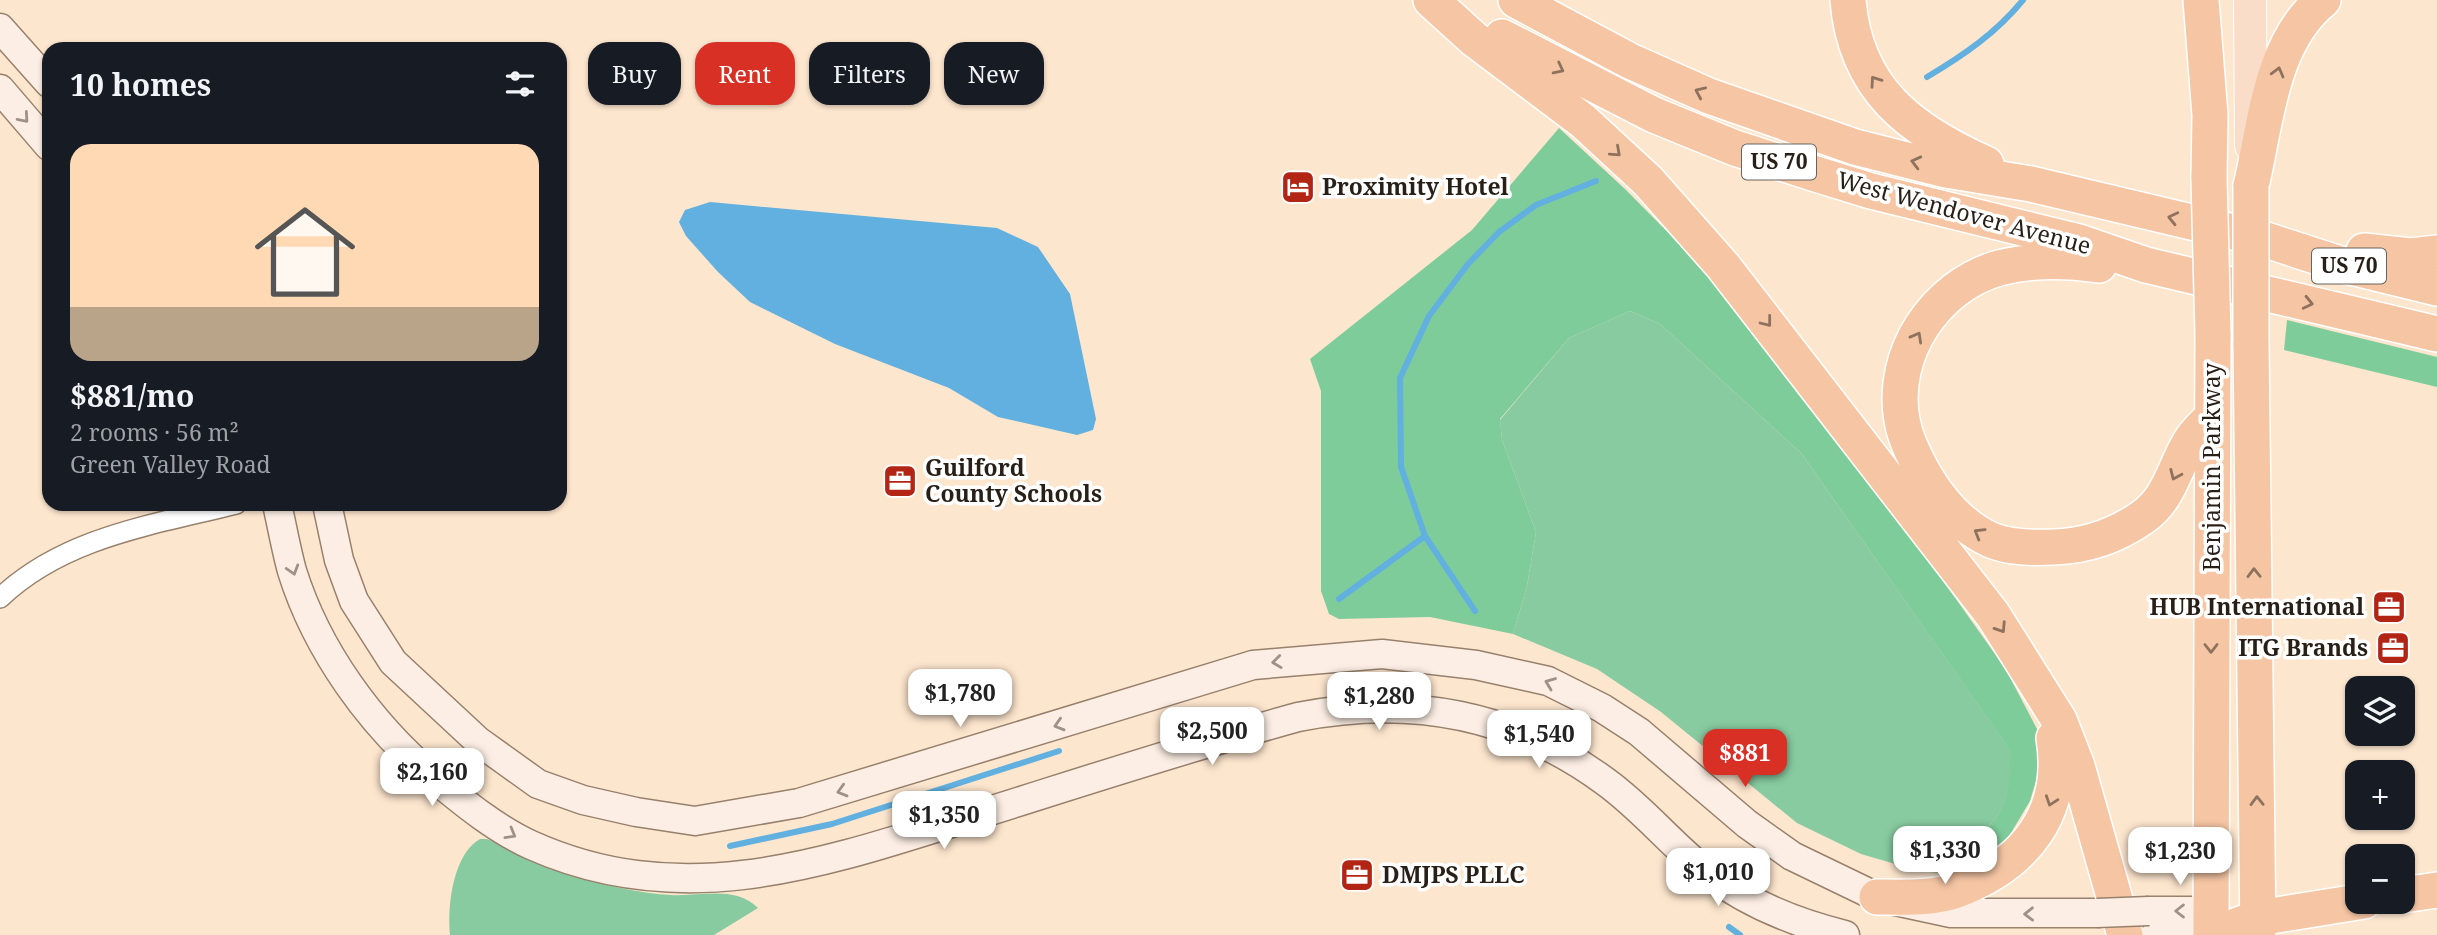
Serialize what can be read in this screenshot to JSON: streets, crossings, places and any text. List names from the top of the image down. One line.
{"streets":{"highway":["US 70","West Wendover Avenue","Benjamin Parkway"]},"places":{"hotel":["Proximity Hotel"],"office":["Guilford County Schools","HUB International","ITG Brands","DMJPS PLLC"]},"page":{"chip":["Buy","Rent","Filters","New"],"heading":"10 homes","list":[{"name":"$881/mo","note":"2 rooms · 56 m² · Green Valley Road"}],"price":["$1,780","$1,280","$2,500","$1,540","$881","$2,160","$1,350","$1,330","$1,230","$1,010"],"map_buttons":["+","−"]}}
